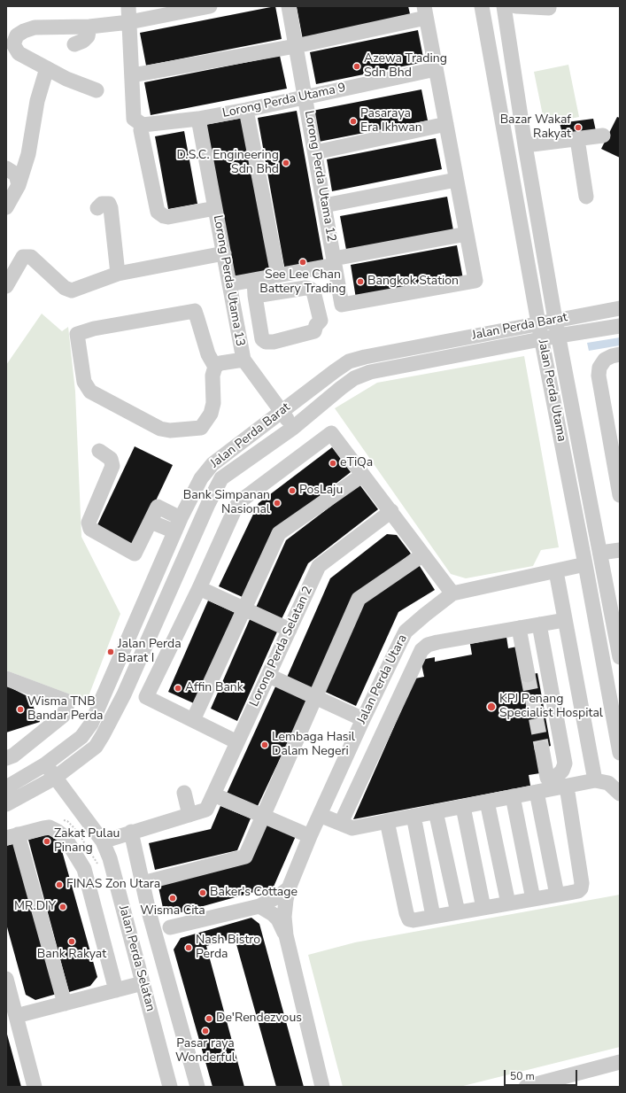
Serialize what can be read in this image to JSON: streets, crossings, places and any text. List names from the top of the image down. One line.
{"streets":{"street":["Lorong Perda Utama 9","Lorong Perda Utama 12","Lorong Perda Utama 13","Jalan Perda Barat","Jalan Perda Utama","Lorong Perda Selatan 2","Jalan Perda Utara","Jalan Perda Selatan"]},"crossings":[["Lorong Perda Utama 9","Lorong Perda Utama 12"],["Lorong Perda Utama 9","Lorong Perda Utama 13"],["Lorong Perda Utama 13","Jalan Perda Barat"],["Jalan Perda Barat","Jalan Perda Utama"],["Jalan Perda Barat","Jalan Perda Selatan"],["Jalan Perda Utama","Jalan Perda Utara"]],"places":["Azewa Trading Sdn Bhd","Pasaraya Era Ikhwan","Bazar Wakaf Rakyat","D.S.C. Engineering Sdn Bhd","See Lee Chan Battery Trading","Bangkok Station","eTiQa","PosLaju","Bank Simpanan Nasional","Jalan Perda Barat I","Affin Bank","KPJ Penang Specialist Hospital","Wisma TNB Bandar Perda","Lembaga Hasil Dalam Negeri","Zakat Pulau Pinang","FINAS Zon Utara","Baker's Cottage","Wisma Cita","MR.DIY","Bank Rakyat","Nash Bistro Perda","De'Rendezvous","Pasar raya Wonderful"],"scale_bar":"50 m"}
